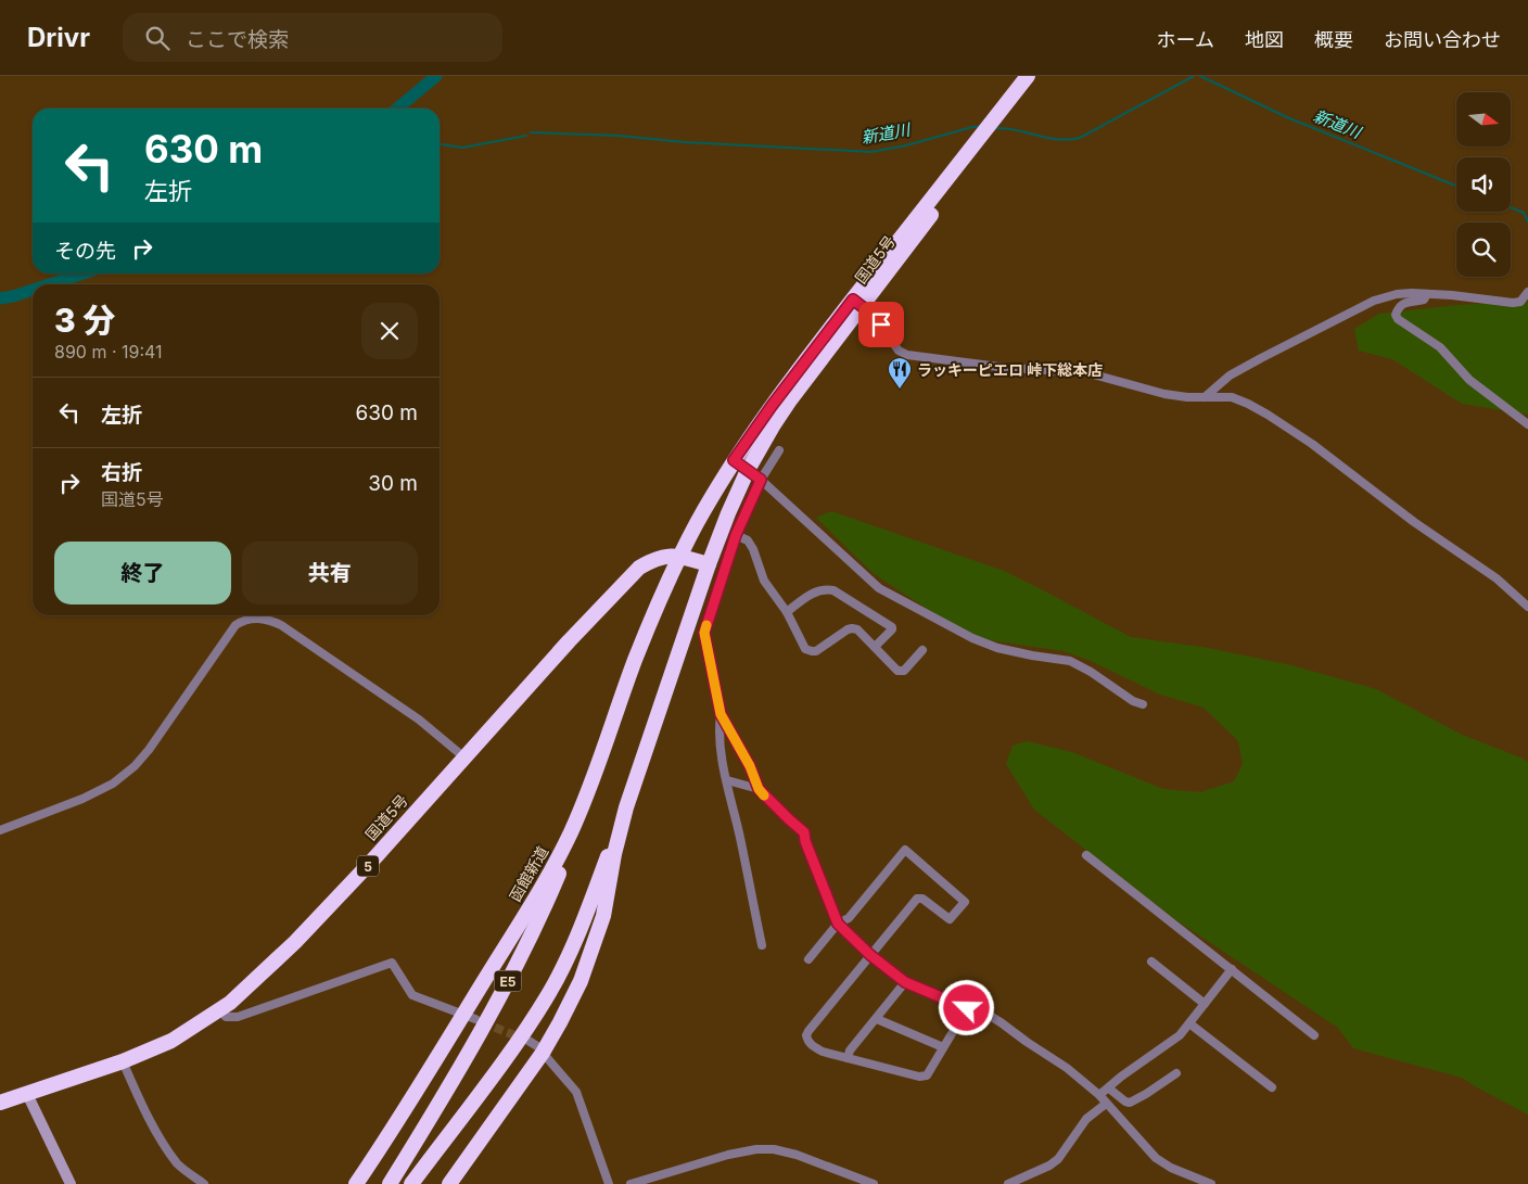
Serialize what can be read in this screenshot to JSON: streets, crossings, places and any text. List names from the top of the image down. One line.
{"streets":{"highway":["国道5号","5","函館新道","E5"]},"crossings":[["国道5号","函館新道"],["函館新道","E5"]],"water":["新道川"],"places":{"restaurant":["ラッキーピエロ 峠下総本店"]},"north":"right","page":{"header":"Drivr","search":"ここで検索","nav":["ホーム","地図","概要","お問い合わせ"],"turn":["630 m","左折"],"then":"その先","heading":["3 分","890 m · 19:41"],"list":[{"name":"左折","value":"630 m"},{"name":"右折","note":"国道5号","value":"30 m"}],"buttons":["終了","共有"]}}
